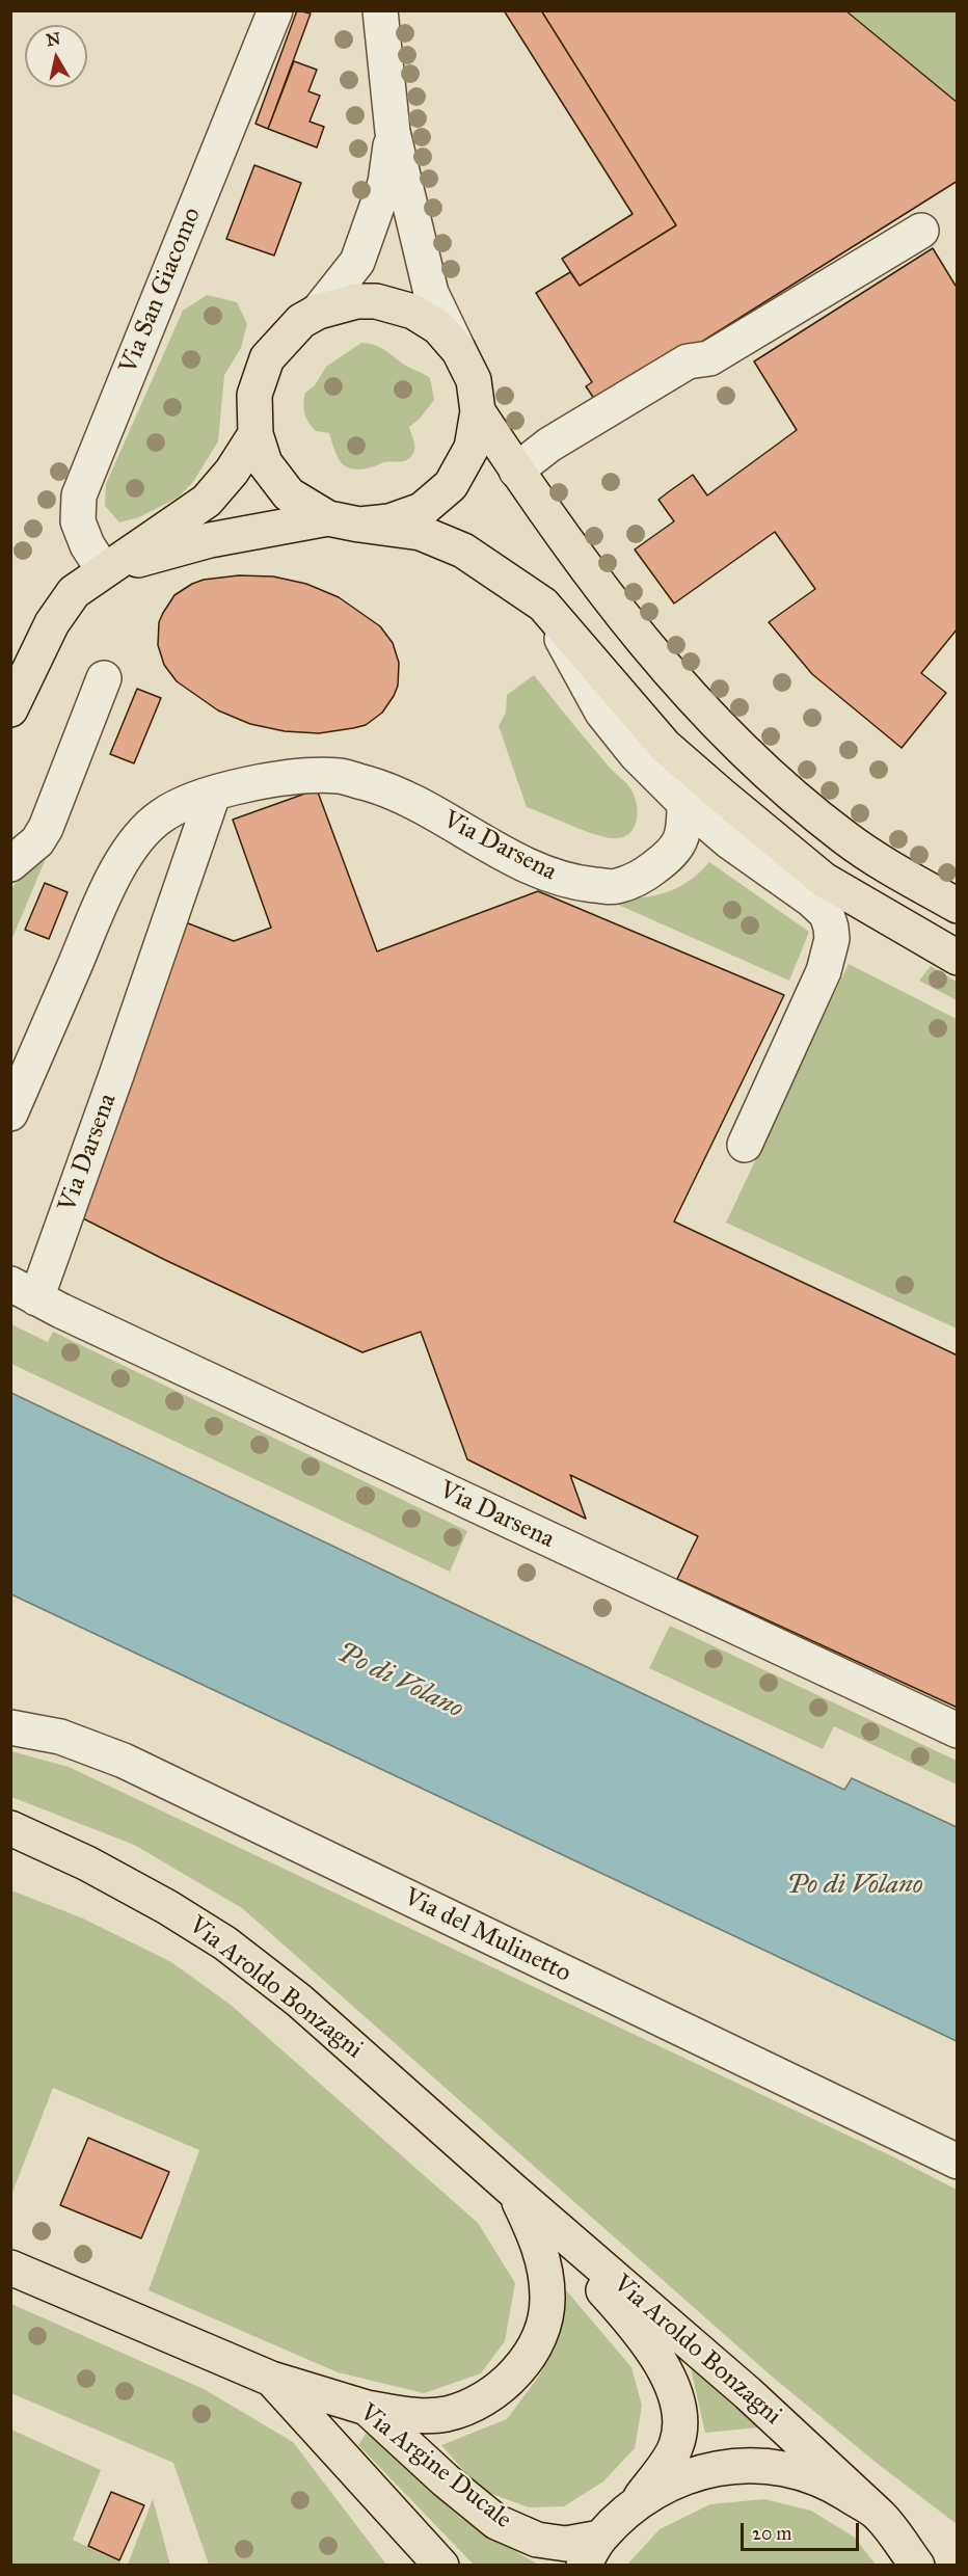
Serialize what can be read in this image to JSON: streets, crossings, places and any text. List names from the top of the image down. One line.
{"streets":{"main road":["Via Aroldo Bonzagni","Via Argine Ducale"],"street":["Via San Giacomo","Via Darsena","Via del Mulinetto"]},"crossings":[["Via Aroldo Bonzagni","Via Argine Ducale"]],"water":["Po di Volano"],"scale_bar":"20 m","north":"top"}
